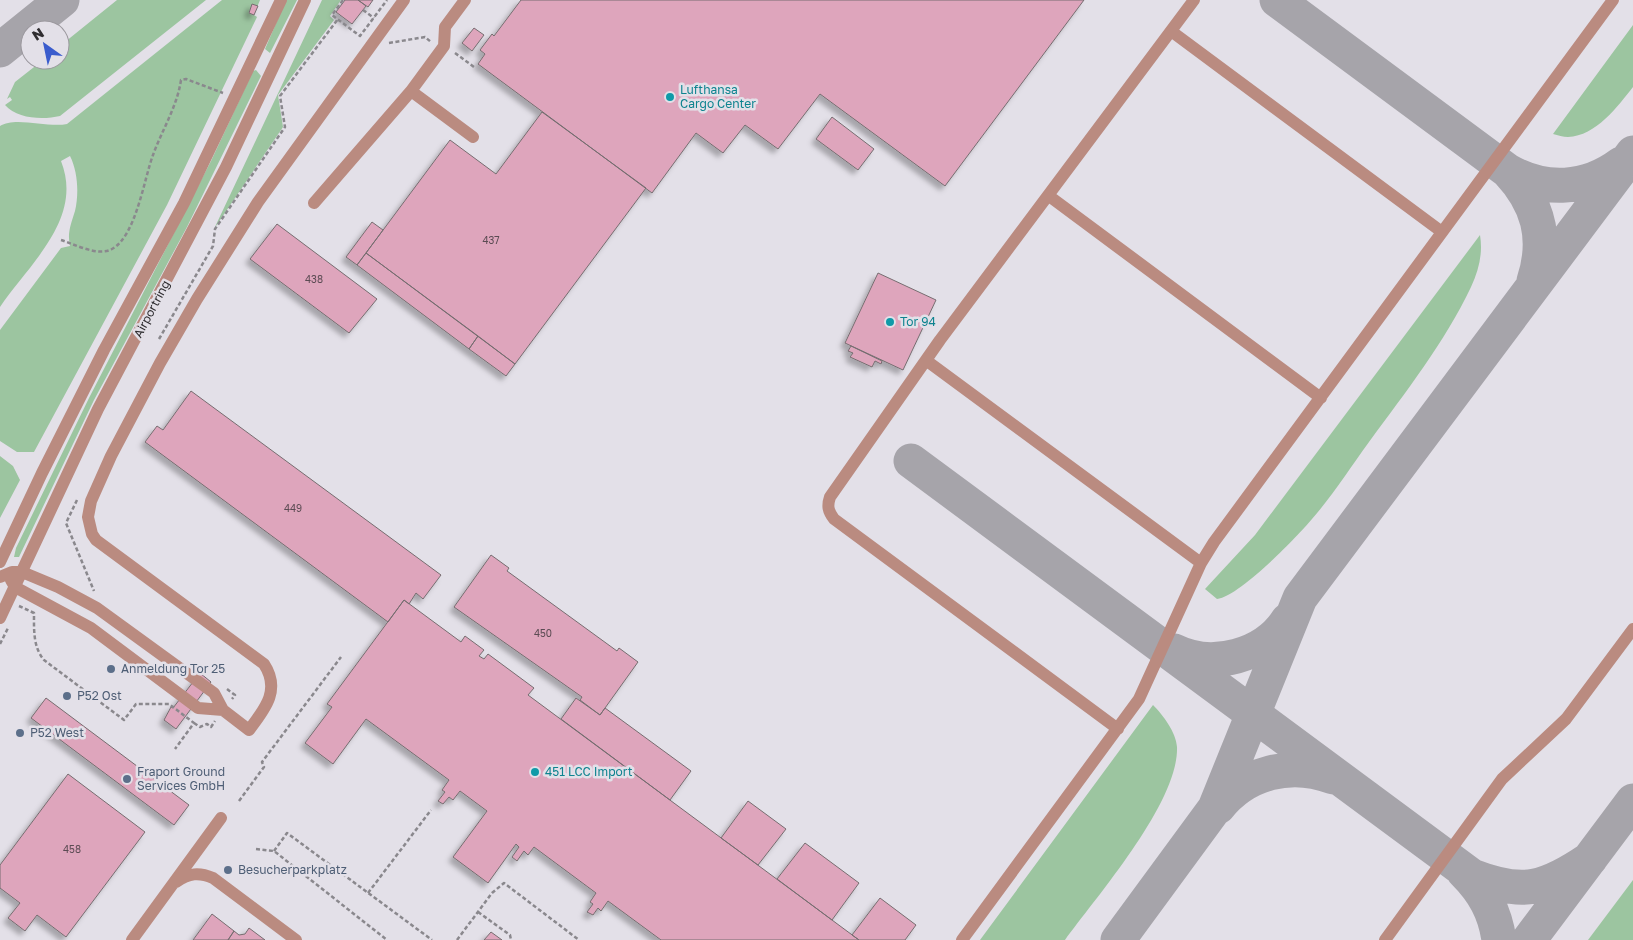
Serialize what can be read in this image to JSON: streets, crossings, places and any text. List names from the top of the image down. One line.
{"streets":{"street":["Airportring"]},"places":["Lufthansa Cargo Center","Tor 94","Anmeldung Tor 25","P52 Ost","P52 West","451 LCC Import","Fraport Ground Services GmbH","Besucherparkplatz"],"house_numbers":["437","438","449","450","458"],"north":"top left"}
